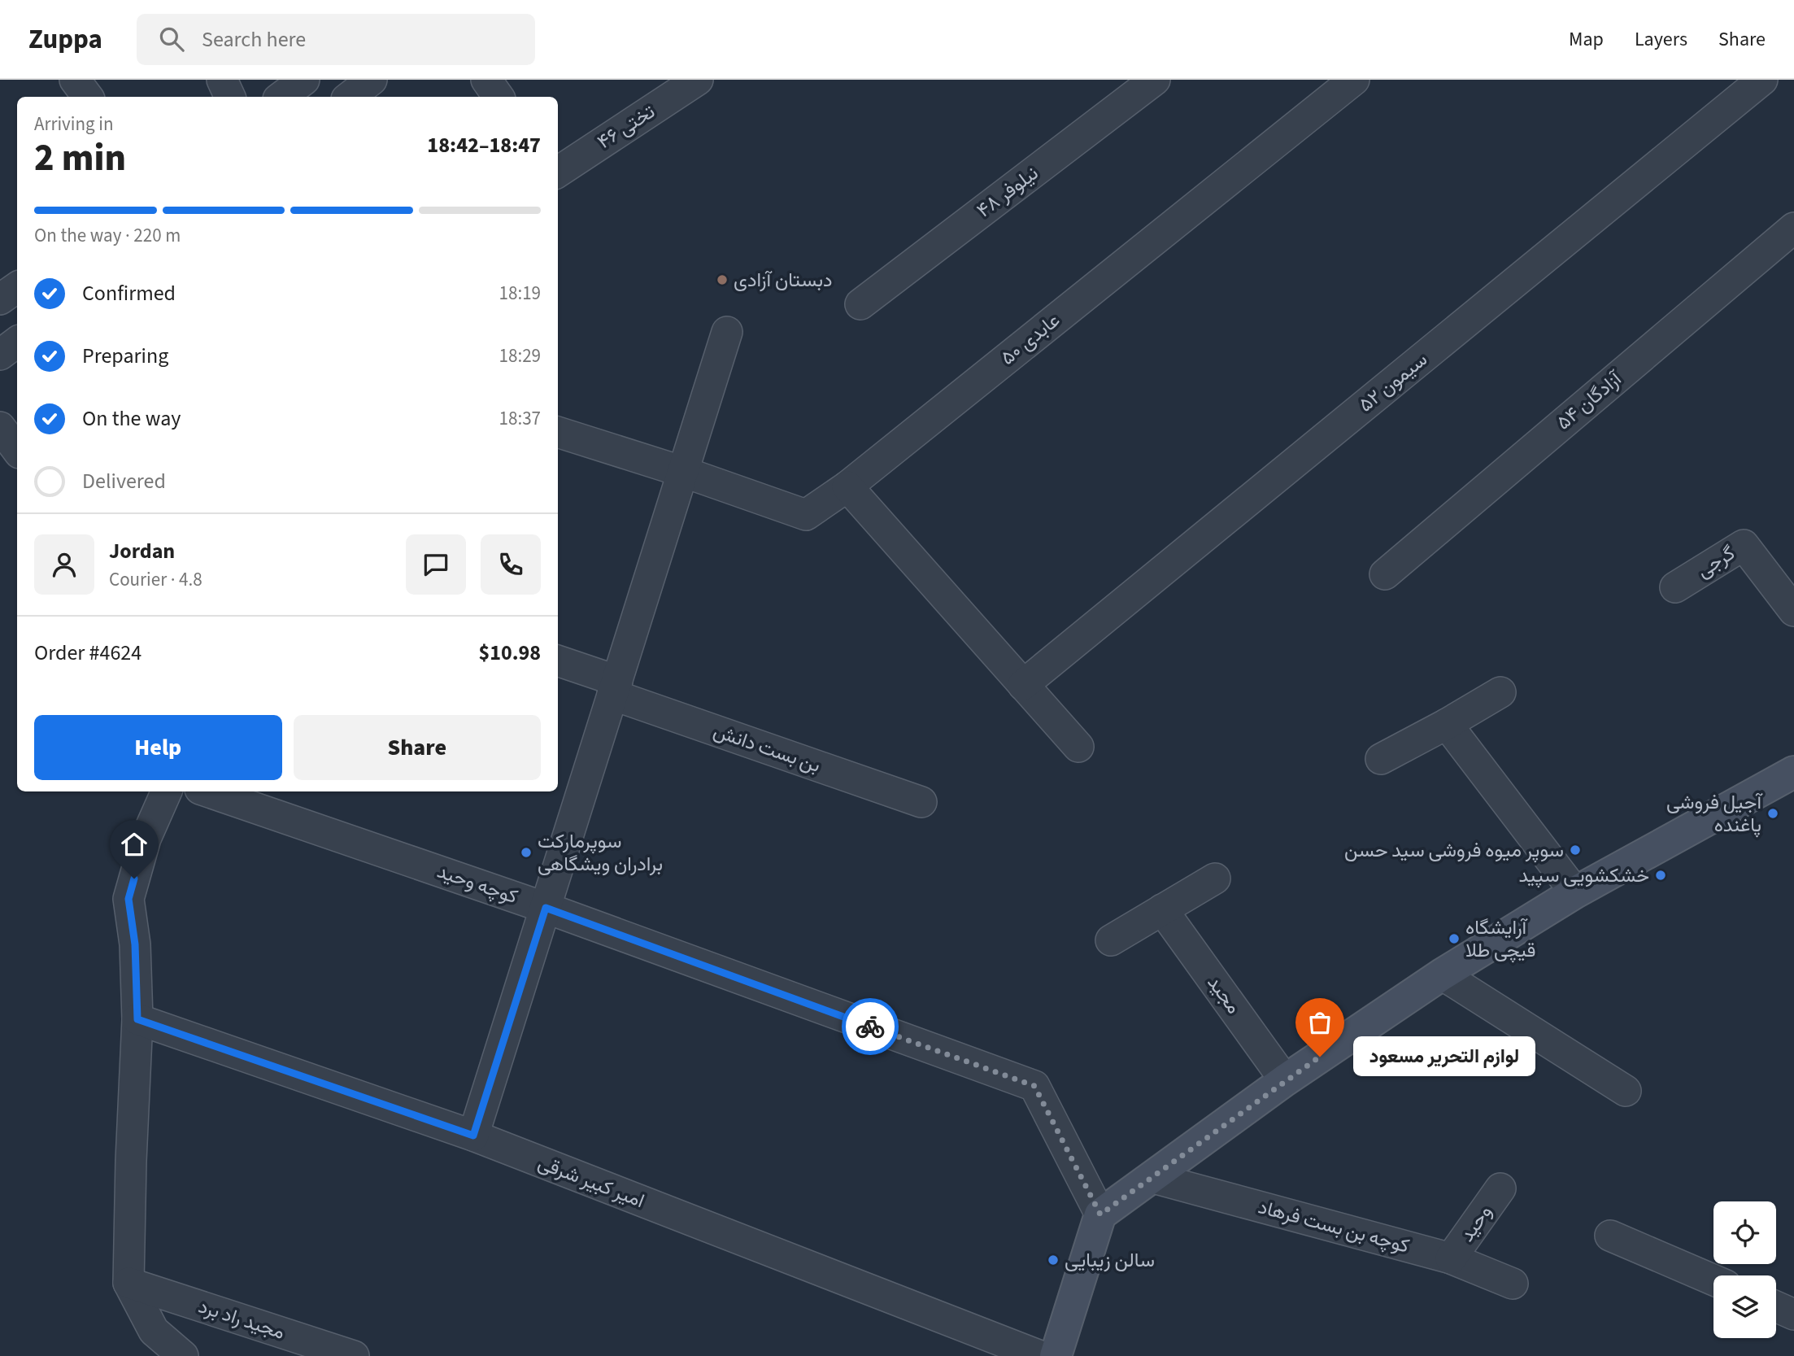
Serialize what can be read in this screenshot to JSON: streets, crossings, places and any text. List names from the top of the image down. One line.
{"streets":{"street":["تختی ۴۶","نیلوفر ۴۸","عابدی ۵۰","سیمون ۵۲","آزادگان ۵۴","گرجی","بن بست دانش","کوچه وحید","مجید","امیر کبیر شرقی","وحید","کوچه بن بست فرهاد","مجید راد برد"]},"crossings":[["وحید","کوچه بن بست فرهاد"]],"places":["دبستان آزادی","آجیل فروشی پاغنده","سوپر میوه فروشی سید حسن","سوپرمارکت برادران ویشگاهی","خشکشویی سپید","آرایشگاه قیچی طلا","لوازم التحریر مسعود","سالن زیبایی"],"page":{"header":"Zuppa","search":"Search here","nav":["Map","Layers","Share"],"heading":["2 min","Arriving in","18:42–18:47"],"panel":["Jordan","Courier · 4.8","Order #4624","$10.98"],"bar":"On the way · 220 m","list":[["Confirmed","18:19"],["Preparing","18:29"],["On the way","18:37"],"Delivered"],"buttons":["Help","Share"],"bubble":"لوازم التحریر مسعود"}}
